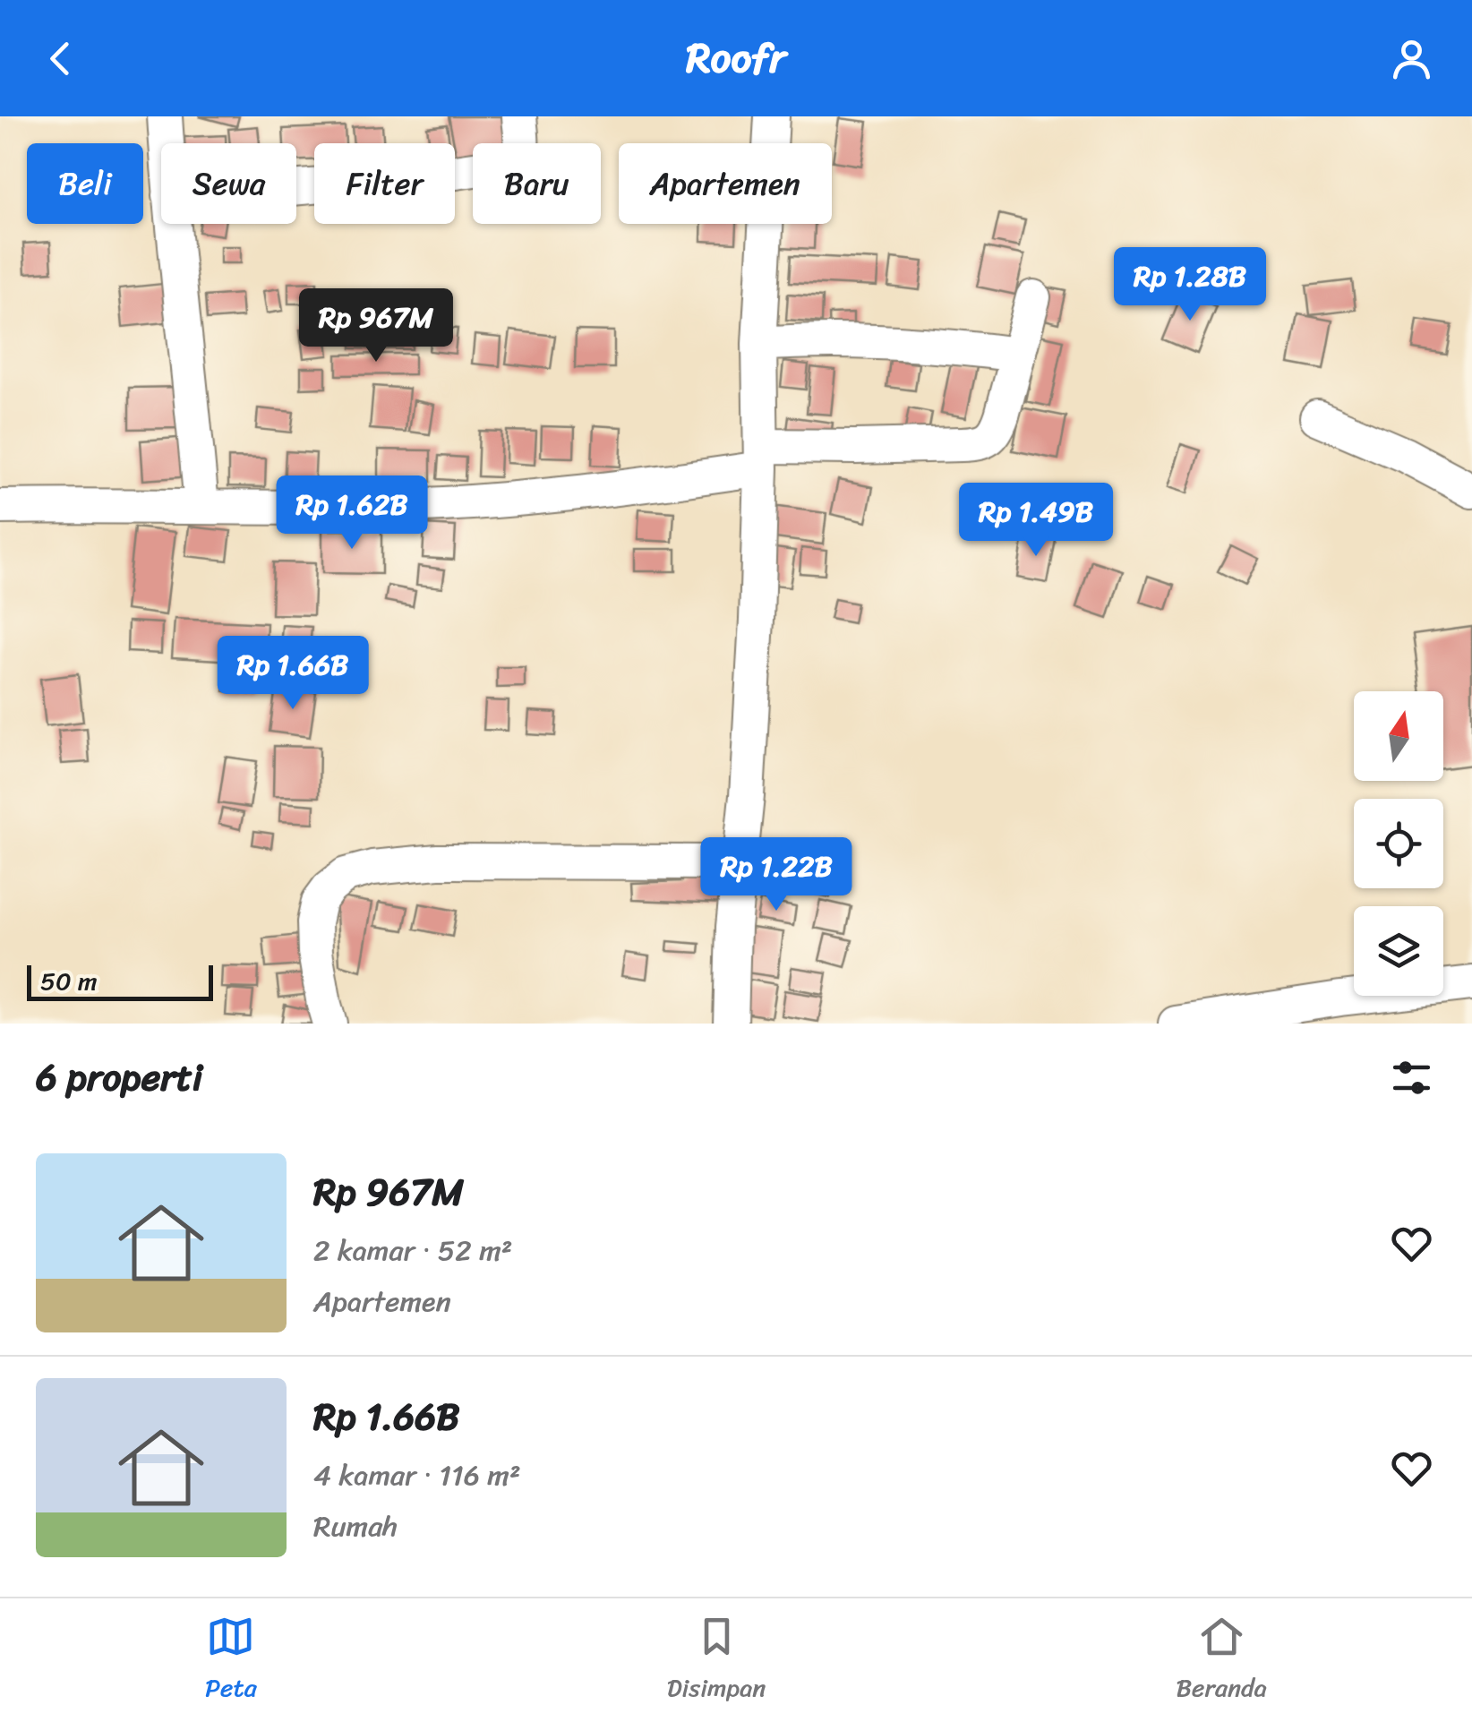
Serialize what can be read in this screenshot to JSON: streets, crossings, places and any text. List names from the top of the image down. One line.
{"scale_bar":"50 m","north":"top","page":{"header":"Roofr","chip":["Beli","Sewa","Filter","Baru","Apartemen"],"price":["Rp 1.28B","Rp 967M","Rp 1.62B","Rp 1.49B","Rp 1.66B","Rp 1.22B"],"scale":"50 m","heading":"6 properti","list":[{"name":"Rp 967M","note":"2 kamar · 52 m² · Apartemen"},{"name":"Rp 1.66B","note":"4 kamar · 116 m² · Rumah"}],"tabs":["Peta","Disimpan","Beranda"]}}
